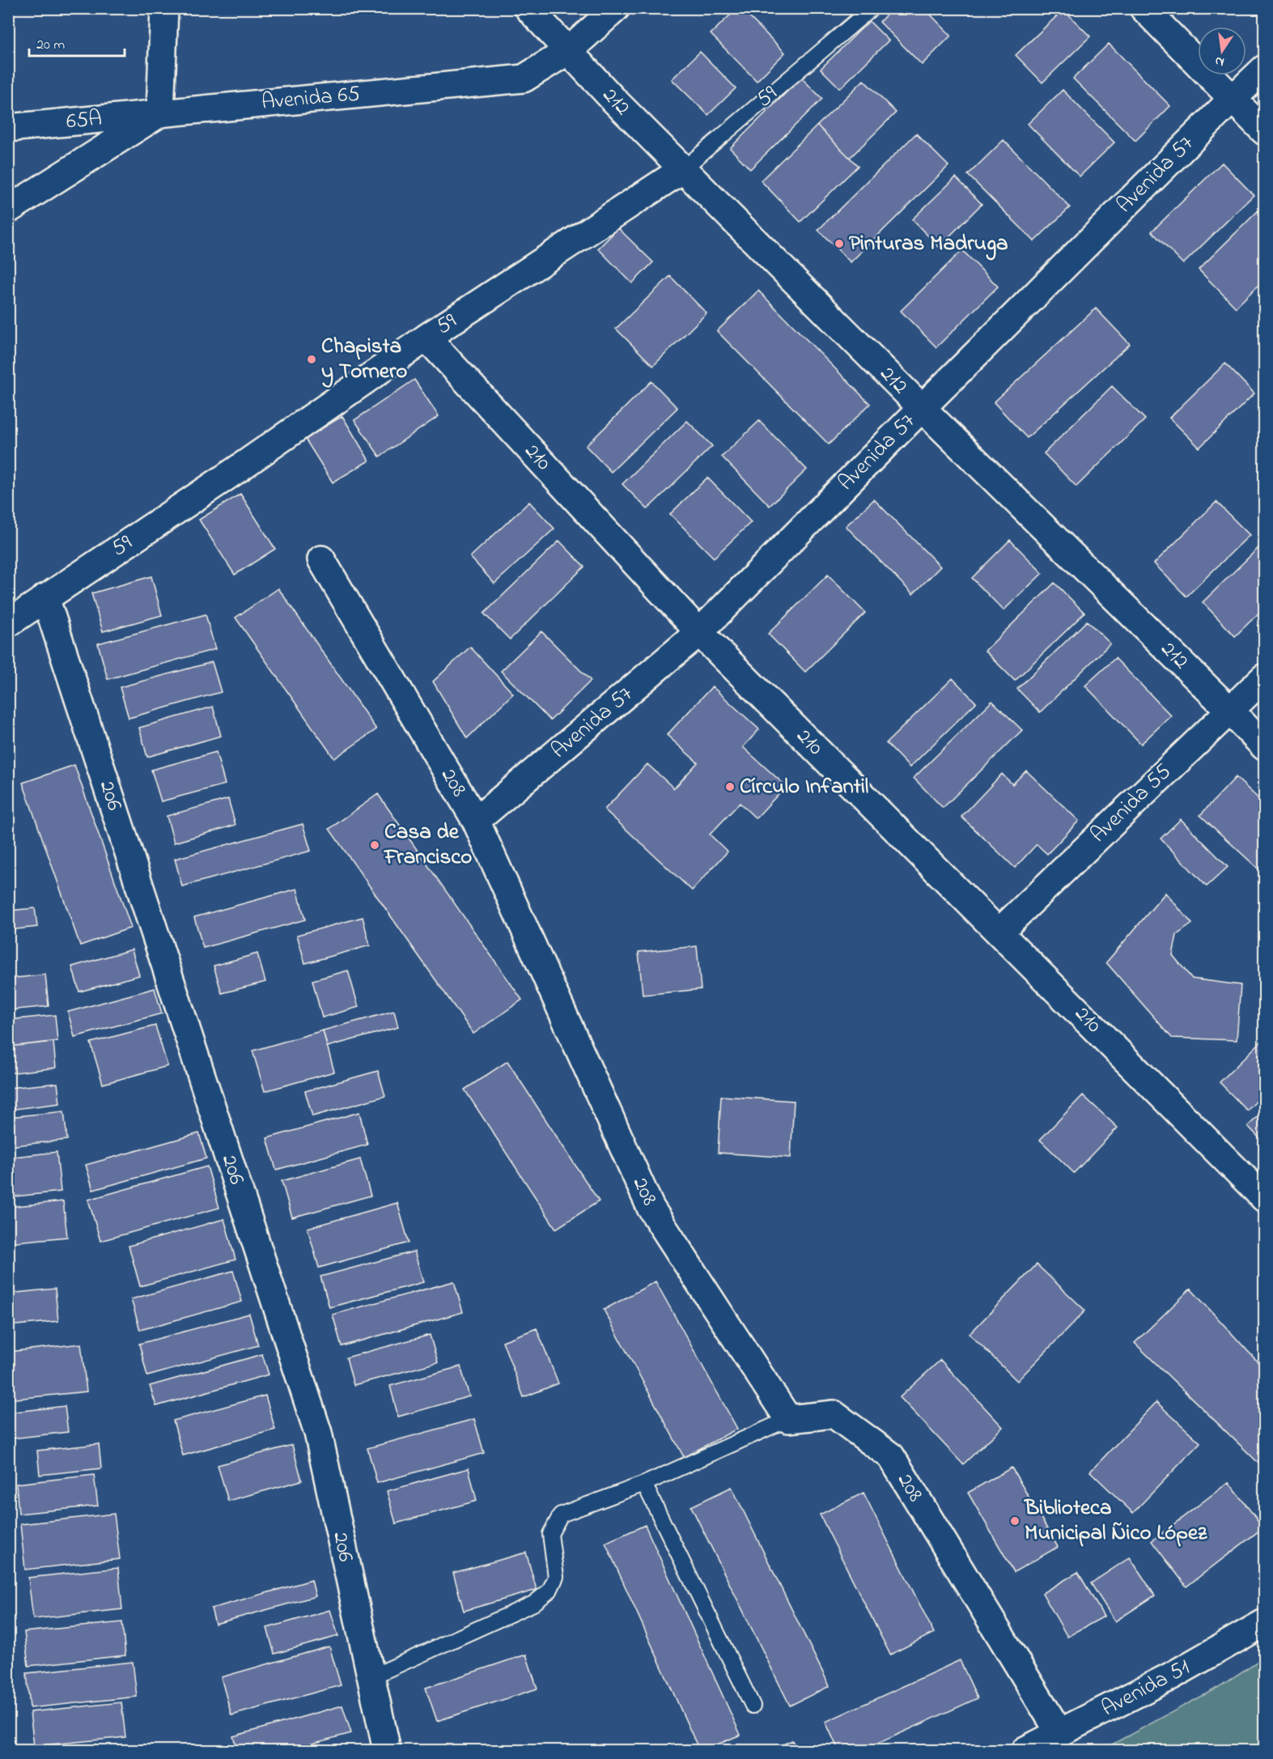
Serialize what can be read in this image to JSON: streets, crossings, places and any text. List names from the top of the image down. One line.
{"streets":{"street":["59","Avenida 65","212","65A","Avenida 57","210","208","206","Avenida 55","Avenida 51"]},"crossings":[["59","212"],["59","210"],["59","206"],["Avenida 65","212"],["Avenida 65","65A"],["212","Avenida 57"],["212","Avenida 55"],["Avenida 57","210"],["Avenida 57","208"],["210","Avenida 55"],["208","Avenida 51"]],"places":["Pinturas Madruga","Chapista y Tornero","Círculo Infantil","Casa de Francisco","Biblioteca Municipal Ñico López"],"scale_bar":"20 m","north":"bottom"}
